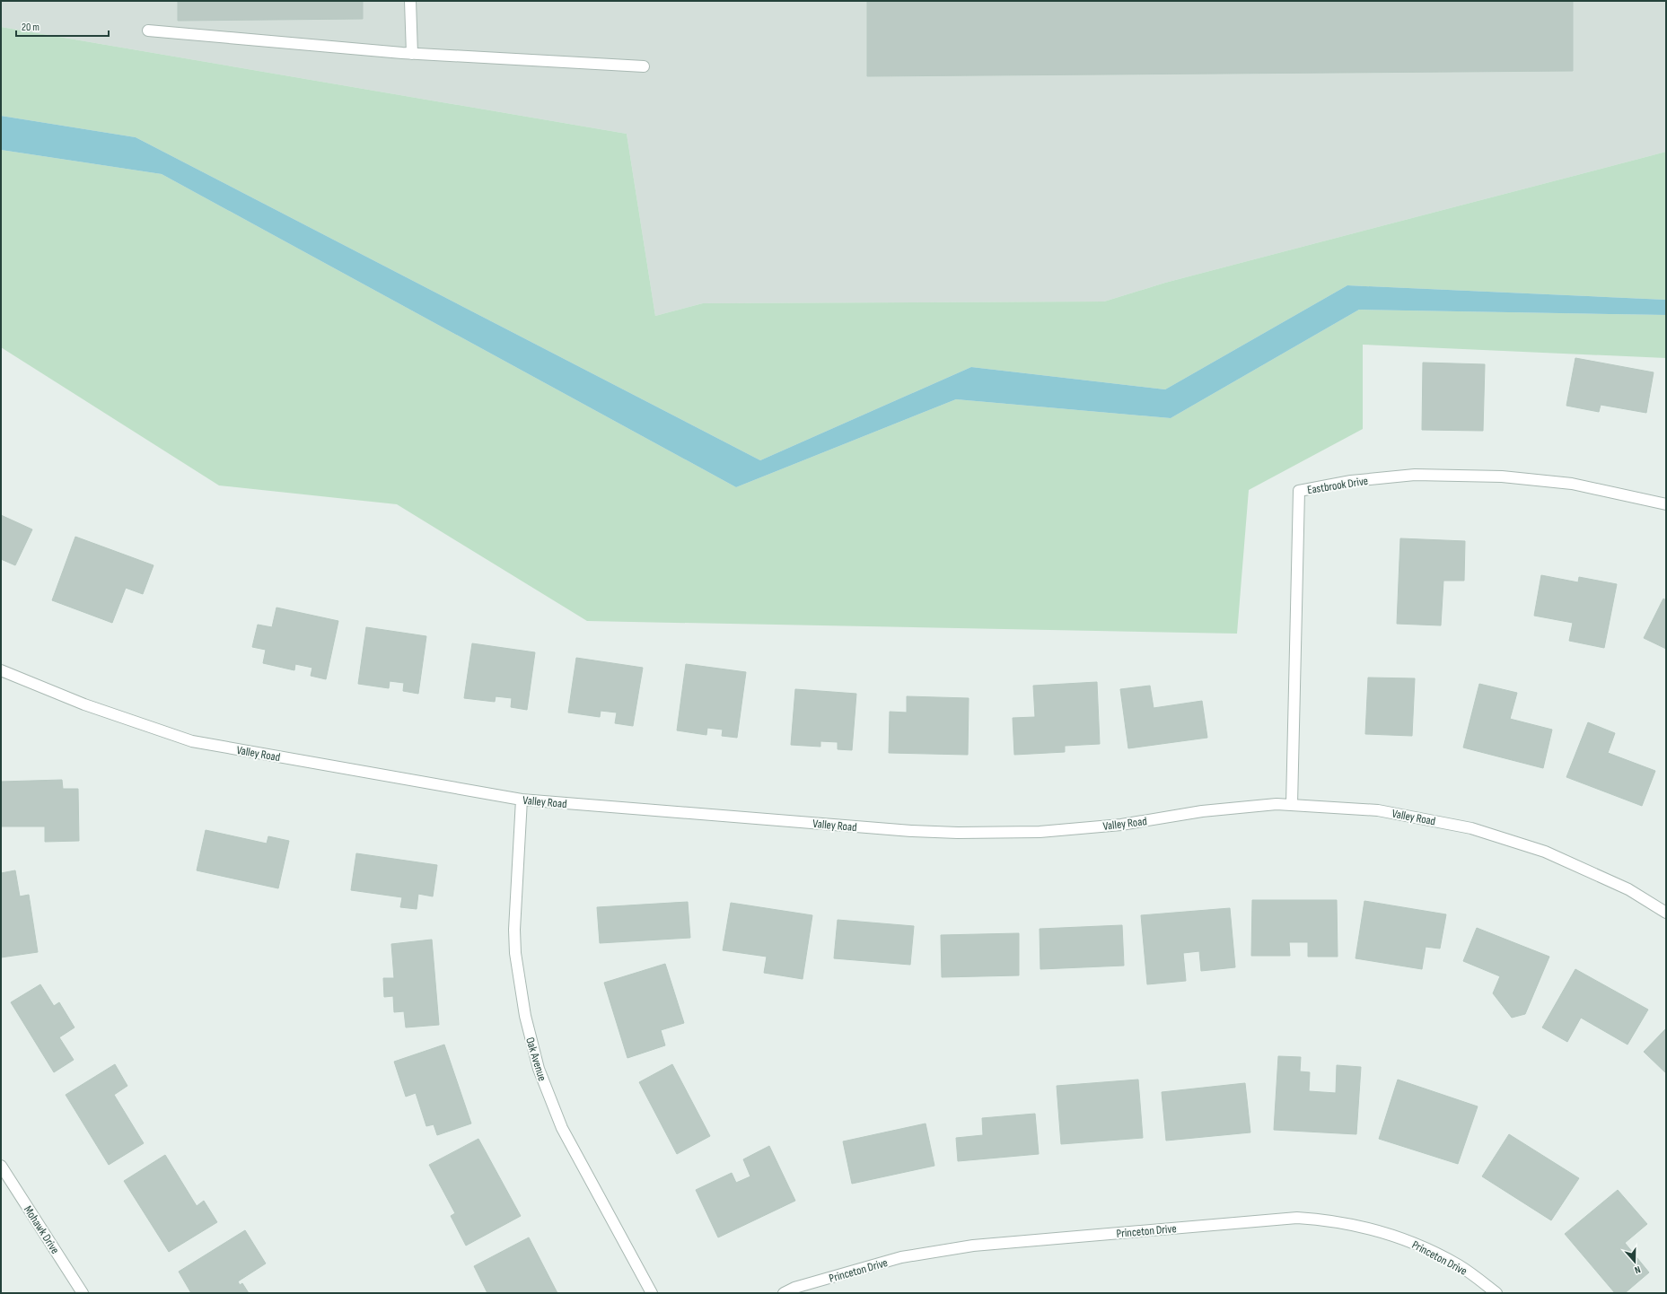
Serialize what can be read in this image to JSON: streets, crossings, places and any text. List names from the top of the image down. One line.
{"streets":{"street":["Eastbrook Drive","Valley Road","Oak Avenue","Mohawk Drive","Princeton Drive"]},"crossings":[["Eastbrook Drive","Valley Road"],["Valley Road","Oak Avenue"]],"scale_bar":"20 m","north":"bottom"}
